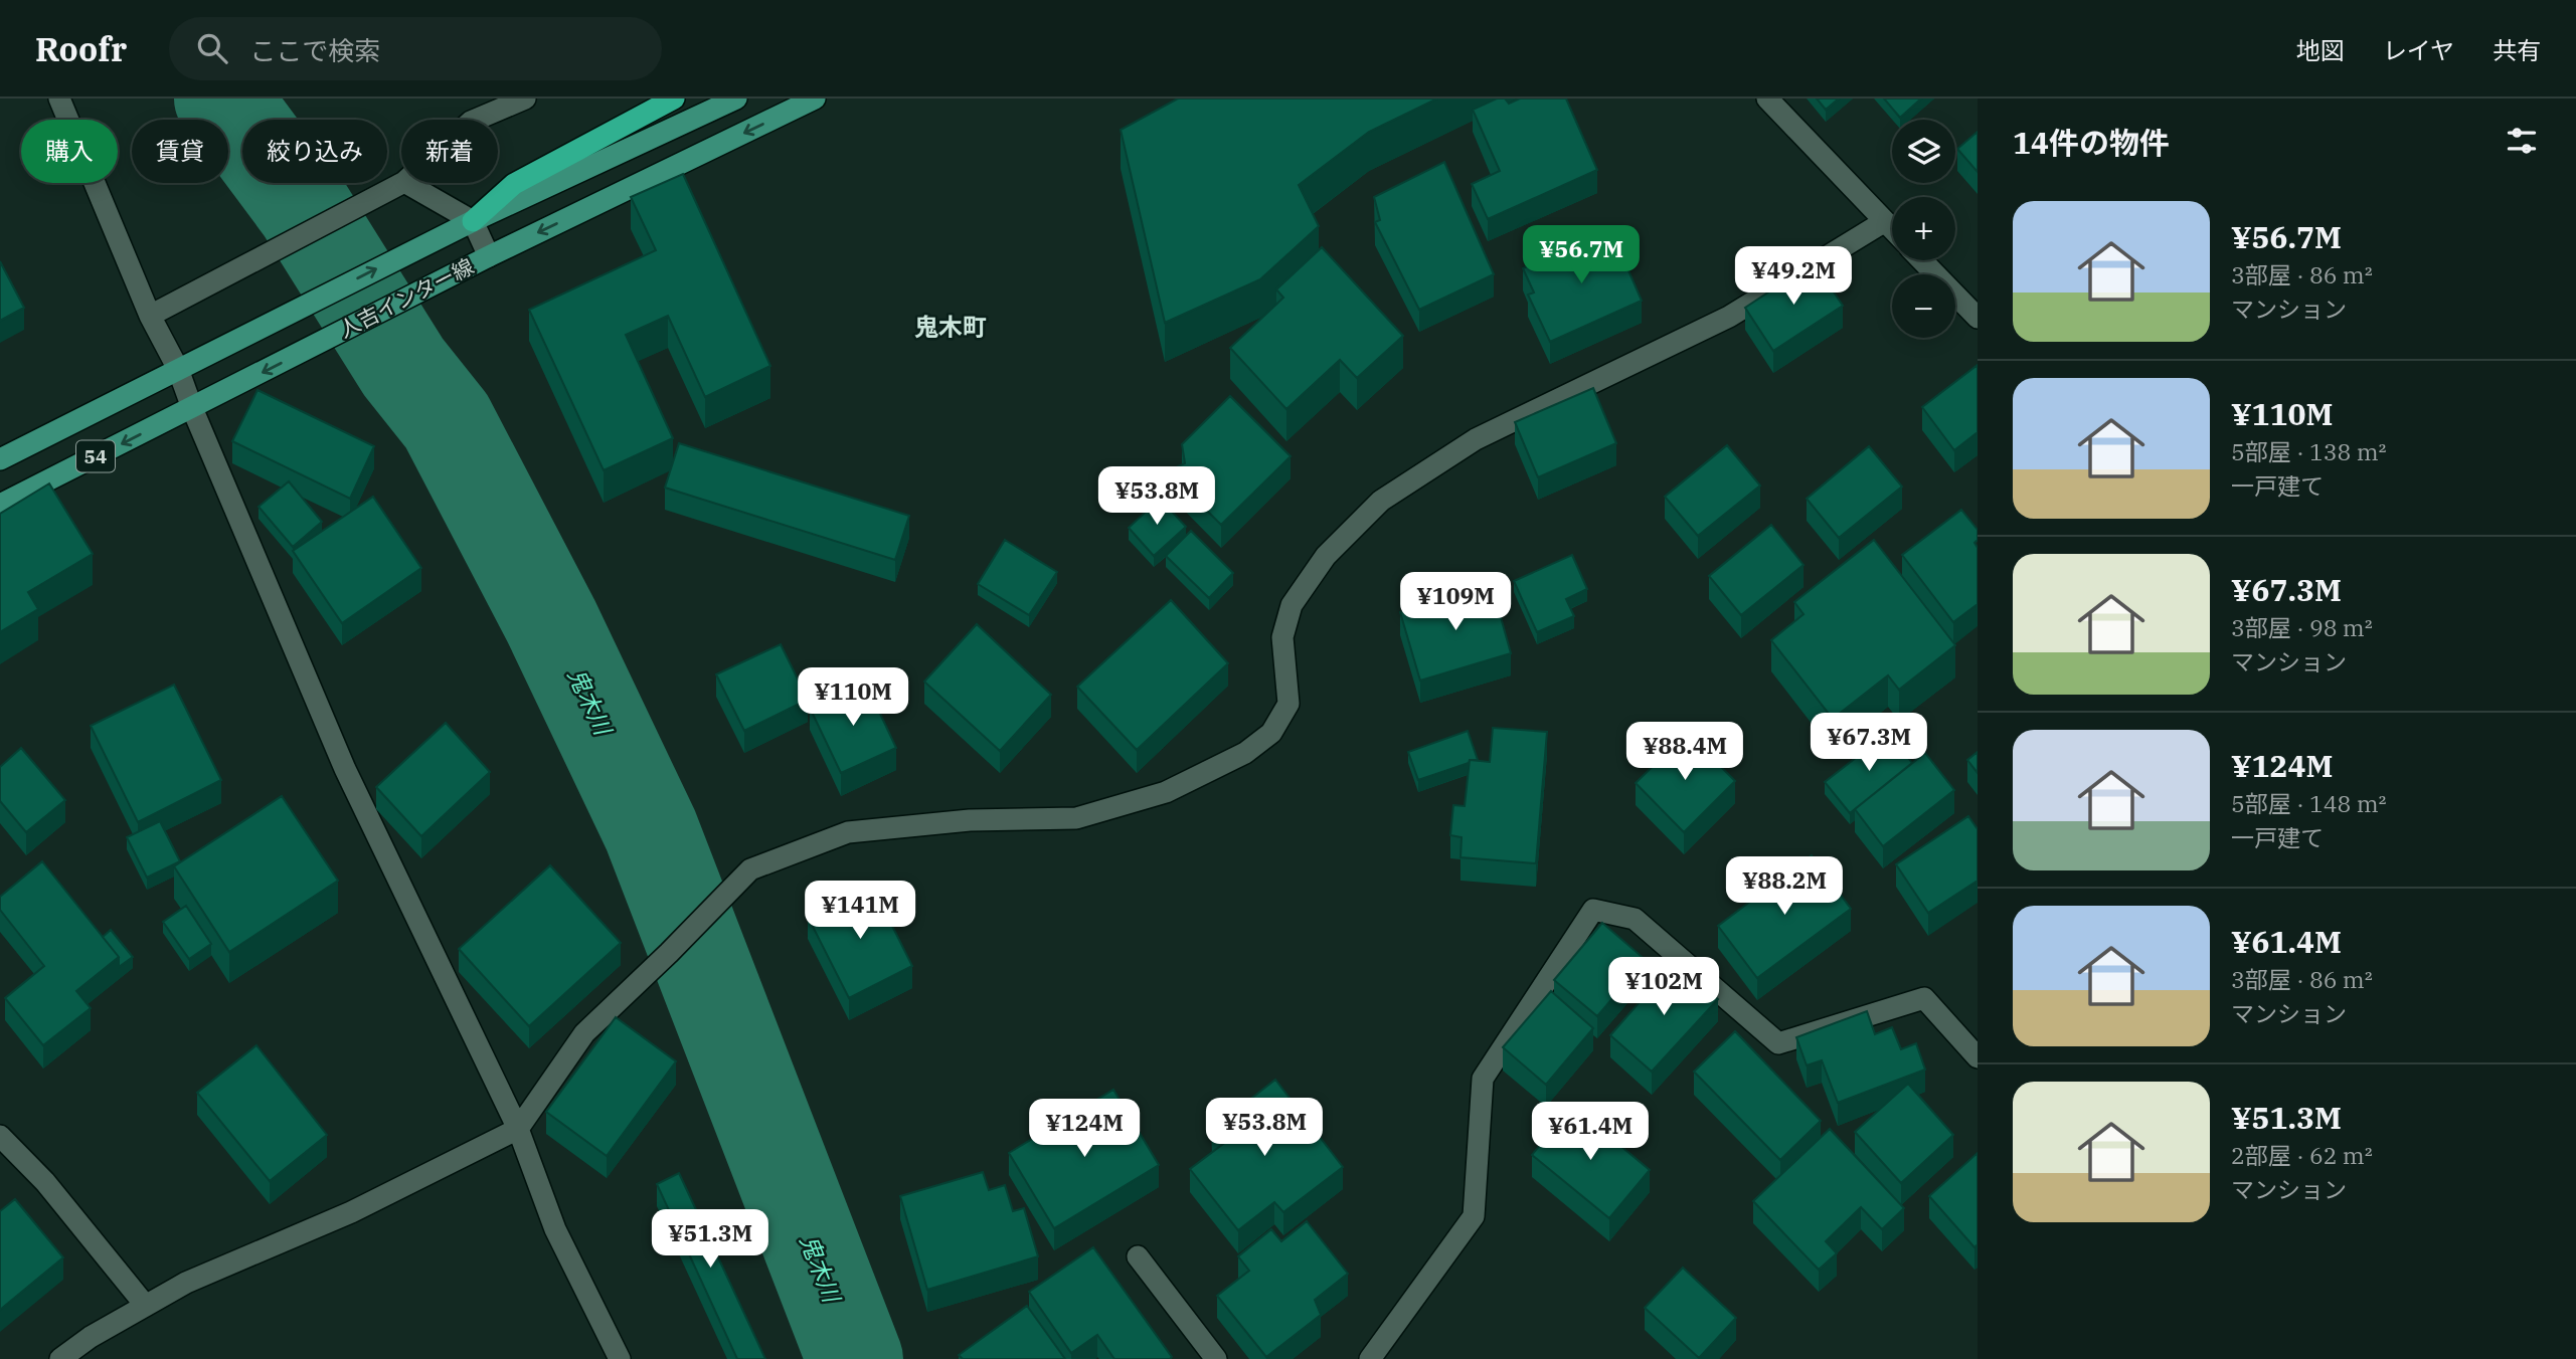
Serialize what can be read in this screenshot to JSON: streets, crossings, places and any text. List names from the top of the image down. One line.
{"streets":{"main road":["人吉インター線","54"]},"districts":["鬼木町"],"water":["鬼木川"],"page":{"header":"Roofr","search":"ここで検索","nav":["地図","レイヤ","共有"],"heading":"14件の物件","map_buttons":["+","−"],"chip":["購入","賃貸","絞り込み","新着"],"list":[{"name":"¥56.7M","note":"3部屋 · 86 m² · マンション"},{"name":"¥110M","note":"5部屋 · 138 m² · 一戸建て"},{"name":"¥67.3M","note":"3部屋 · 98 m² · マンション"},{"name":"¥124M","note":"5部屋 · 148 m² · 一戸建て"},{"name":"¥61.4M","note":"3部屋 · 86 m² · マンション"},{"name":"¥51.3M","note":"2部屋 · 62 m² · マンション"}],"price":["¥56.7M","¥49.2M","¥53.8M","¥109M","¥110M","¥67.3M","¥88.4M","¥88.2M","¥141M","¥102M","¥53.8M","¥124M","¥61.4M","¥51.3M"]}}
